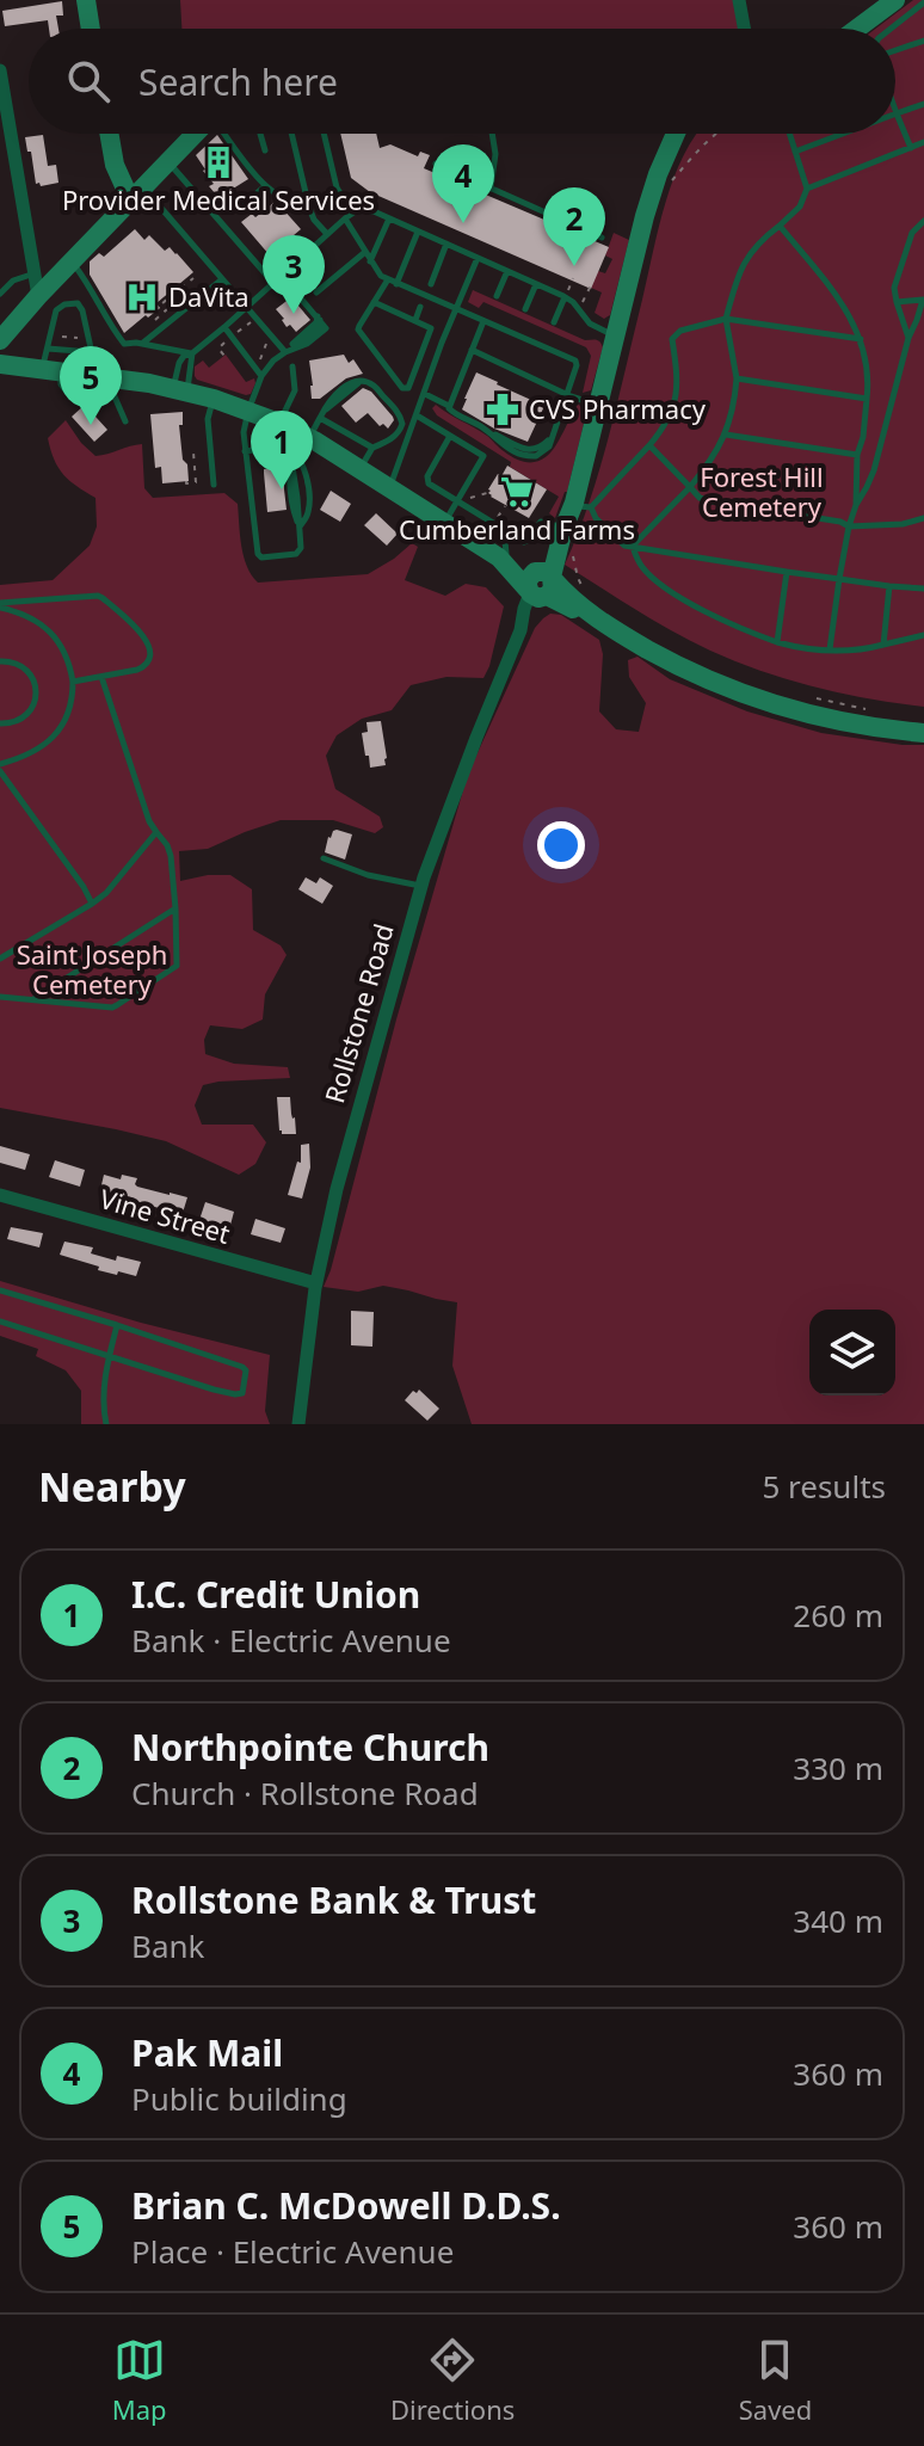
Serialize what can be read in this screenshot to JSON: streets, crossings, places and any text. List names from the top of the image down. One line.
{"streets":{"main road":["Rollstone Road"],"street":["Vine Street"]},"crossings":[["Rollstone Road","Vine Street"]],"parks":["Forest Hill Cemetery","Saint Joseph Cemetery"],"places":{"building":["Provider Medical Services"],"hospital":["DaVita"],"pharmacy":["CVS Pharmacy"],"supermarket":["Cumberland Farms"]},"page":{"search":"Search here","pins":["4","2","3","5","1"],"heading":["Nearby","5 results"],"list":[{"mark":"1","name":"I.C. Credit Union","note":"Bank · Electric Avenue","value":"260 m"},{"mark":"2","name":"Northpointe Church","note":"Church · Rollstone Road","value":"330 m"},{"mark":"3","name":"Rollstone Bank & Trust","note":"Bank","value":"340 m"},{"mark":"4","name":"Pak Mail","note":"Public building","value":"360 m"},{"mark":"5","name":"Brian C. McDowell D.D.S.","note":"Place · Electric Avenue","value":"360 m"}],"nav":["Map","Directions","Saved"]}}
